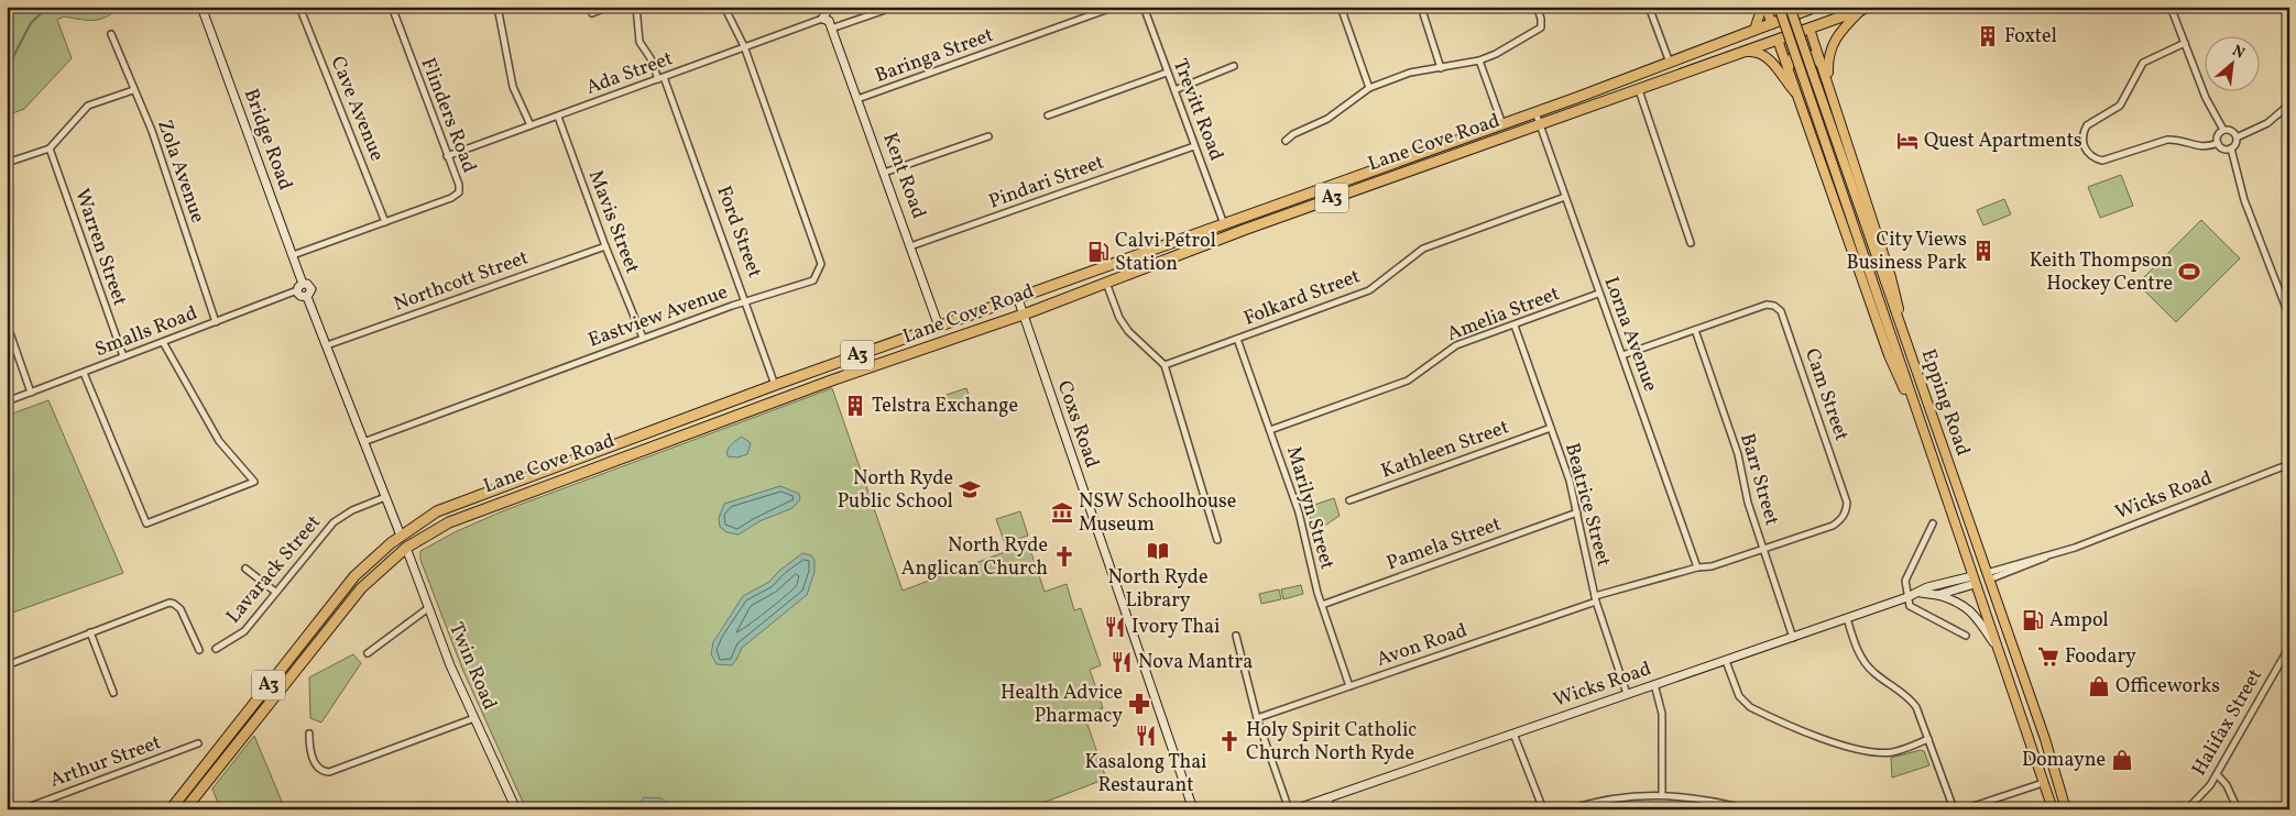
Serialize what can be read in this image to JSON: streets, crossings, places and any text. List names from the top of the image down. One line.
{"streets":{"highway":["Lane Cove Road","Kent Road","A3","Ford Street","Twin Road"],"main road":["Epping Road","Wicks Road"],"street":["Baringa Street","Ada Street","Cave Avenue","Trevitt Road","Flinders Road","Bridge Road","Zola Avenue","Pindari Street","Mavis Street","Warren Street","Northcott Street","Folkard Street","Amelia Street","Eastview Avenue","Smalls Road","Lorna Avenue","Cam Street","Coxs Road","Kathleen Street","Barr Street","Beatrice Street","Marilyn Street","Pamela Street","Lavarack Street","Avon Road","Halifax Street","Arthur Street"]},"crossings":[["Baringa Street","Kent Road"],["Ada Street","Flinders Road"],["Ada Street","Kent Road"],["Ada Street","Mavis Street"],["Ada Street","Ford Street"],["Ada Street","Eastview Avenue"],["Cave Avenue","Flinders Road"],["Trevitt Road","Lane Cove Road"],["Trevitt Road","Pindari Street"],["Flinders Road","Bridge Road"],["Bridge Road","Smalls Road"],["Lane Cove Road","Kent Road"],["Lane Cove Road","Ford Street"],["Lane Cove Road","Lorna Avenue"],["Lane Cove Road","Coxs Road"],["Lane Cove Road","Twin Road"],["Zola Avenue","Smalls Road"],["Kent Road","Pindari Street"],["Mavis Street","Northcott Street"],["Mavis Street","Eastview Avenue"],["Ford Street","Eastview Avenue"],["Warren Street","Smalls Road"],["Folkard Street","Lorna Avenue"],["Folkard Street","Marilyn Street"],["Amelia Street","Lorna Avenue"],["Amelia Street","Beatrice Street"],["Amelia Street","Marilyn Street"],["Lorna Avenue","Avon Road"],["Cam Street","Barr Street"],["Cam Street","Avon Road"],["Epping Road","Wicks Road"],["Kathleen Street","Beatrice Street"],["Barr Street","Wicks Road"],["Barr Street","Avon Road"],["Wicks Road","Beatrice Street"],["Beatrice Street","Pamela Street"],["Beatrice Street","Avon Road"],["Marilyn Street","Pamela Street"],["Marilyn Street","Avon Road"]],"places":{"building":["Foxtel","City Views Business Park","Telstra Exchange"],"hotel":["Quest Apartments"],"fuel station":["Calvi Petrol Station","Ampol"],"sports":["Keith Thompson Hockey Centre"],"school or university":["North Ryde Public School"],"museum":["NSW Schoolhouse Museum"],"library":["North Ryde Library"],"church":["North Ryde Anglican Church","Holy Spirit Catholic Church North Ryde"],"restaurant":["Ivory Thai","Nova Mantra","Kasalong Thai Restaurant"],"supermarket":["Foodary"],"shop":["Officeworks","Domayne"],"pharmacy":["Health Advice Pharmacy"]},"north":"top right"}
